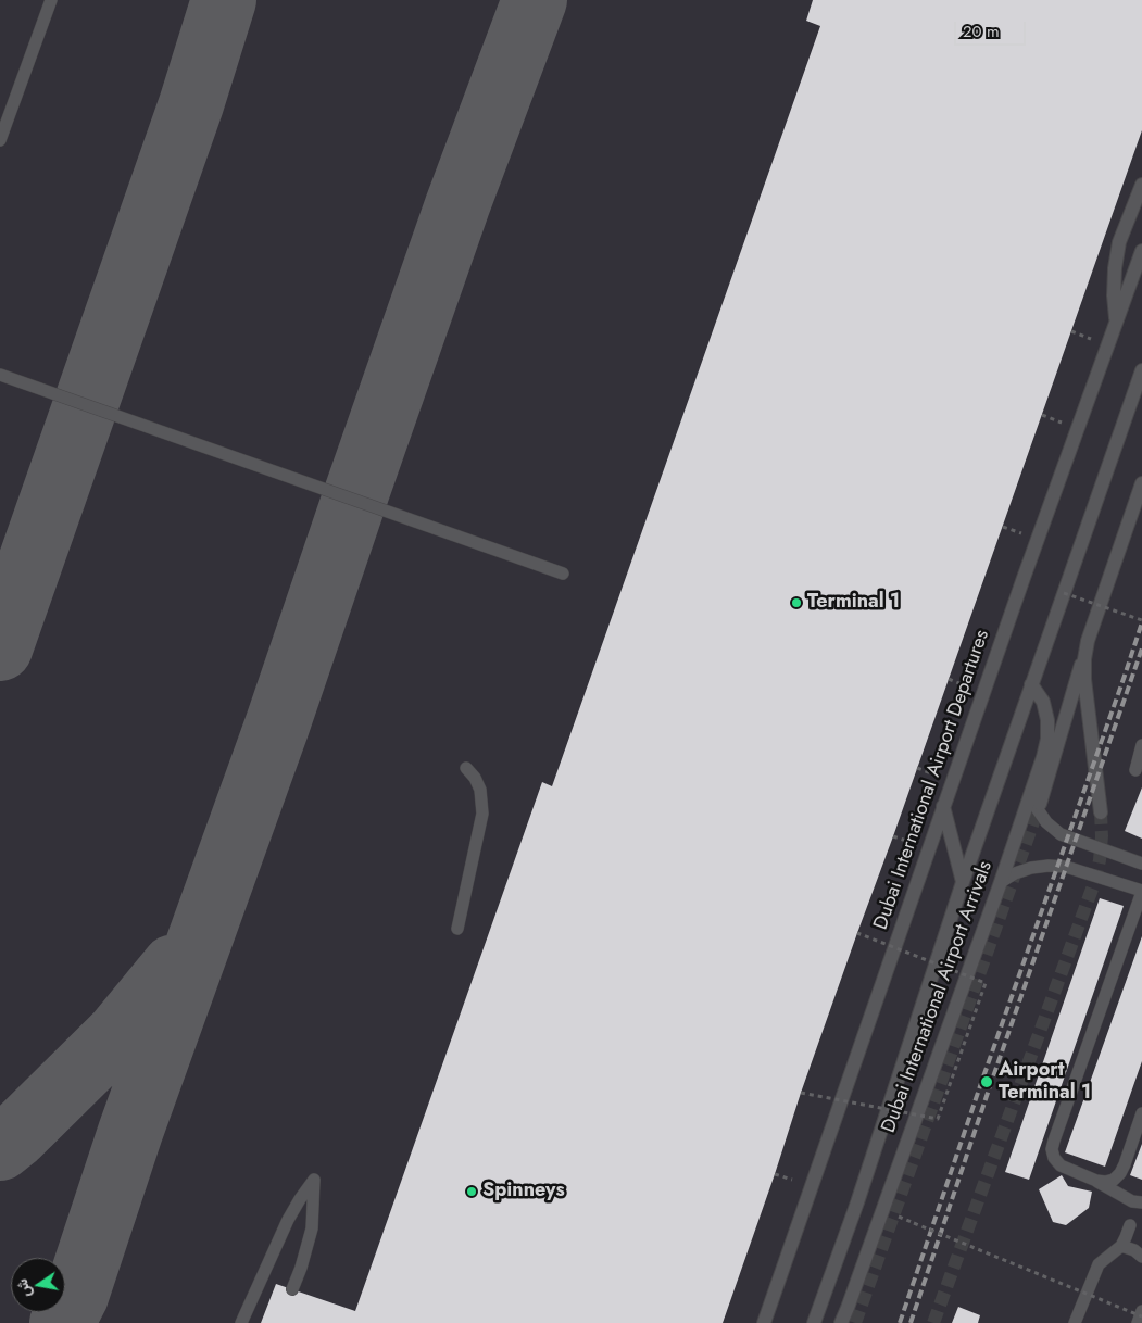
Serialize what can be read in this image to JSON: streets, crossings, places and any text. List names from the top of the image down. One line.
{"streets":{"main road":["Dubai International Airport Departures","Dubai International Airport Arrivals"]},"places":["Terminal 1","Airport Terminal 1","Spinneys"],"scale_bar":"20 m","north":"left"}
